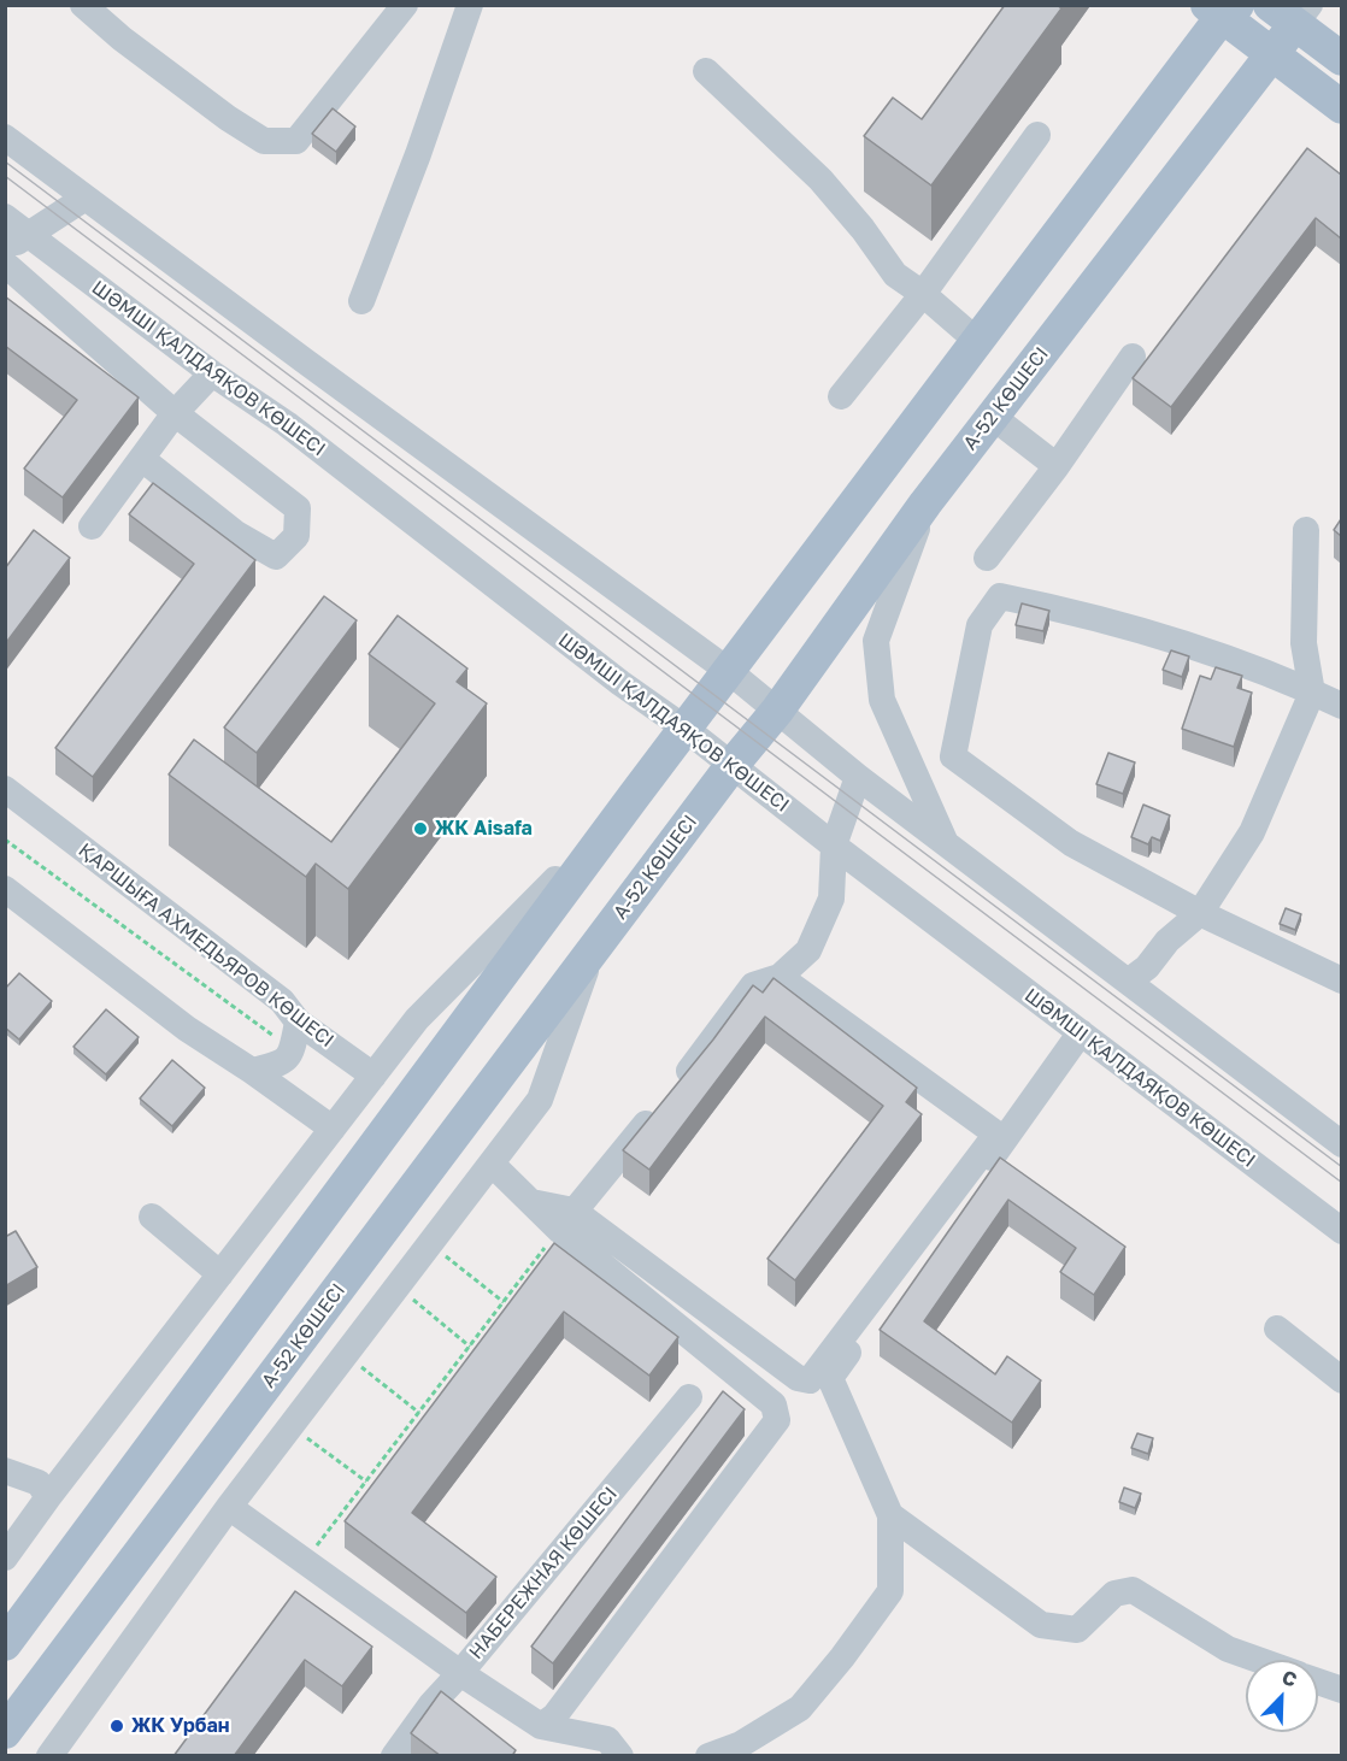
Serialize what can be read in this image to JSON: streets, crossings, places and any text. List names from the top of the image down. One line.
{"streets":{"main road":["А-52 КӨШЕСІ"],"street":["ШӘМШІ ҚАЛДАЯҚОВ КӨШЕСІ","ҚАРШЫҒА АХМЕДЬЯРОВ КӨШЕСІ","НАБЕРЕЖНАЯ КӨШЕСІ"]},"crossings":[["ШӘМШІ ҚАЛДАЯҚОВ КӨШЕСІ","А-52 КӨШЕСІ"]],"places":["ЖК Aisafa","ЖК Урбан"],"north":"top right"}
